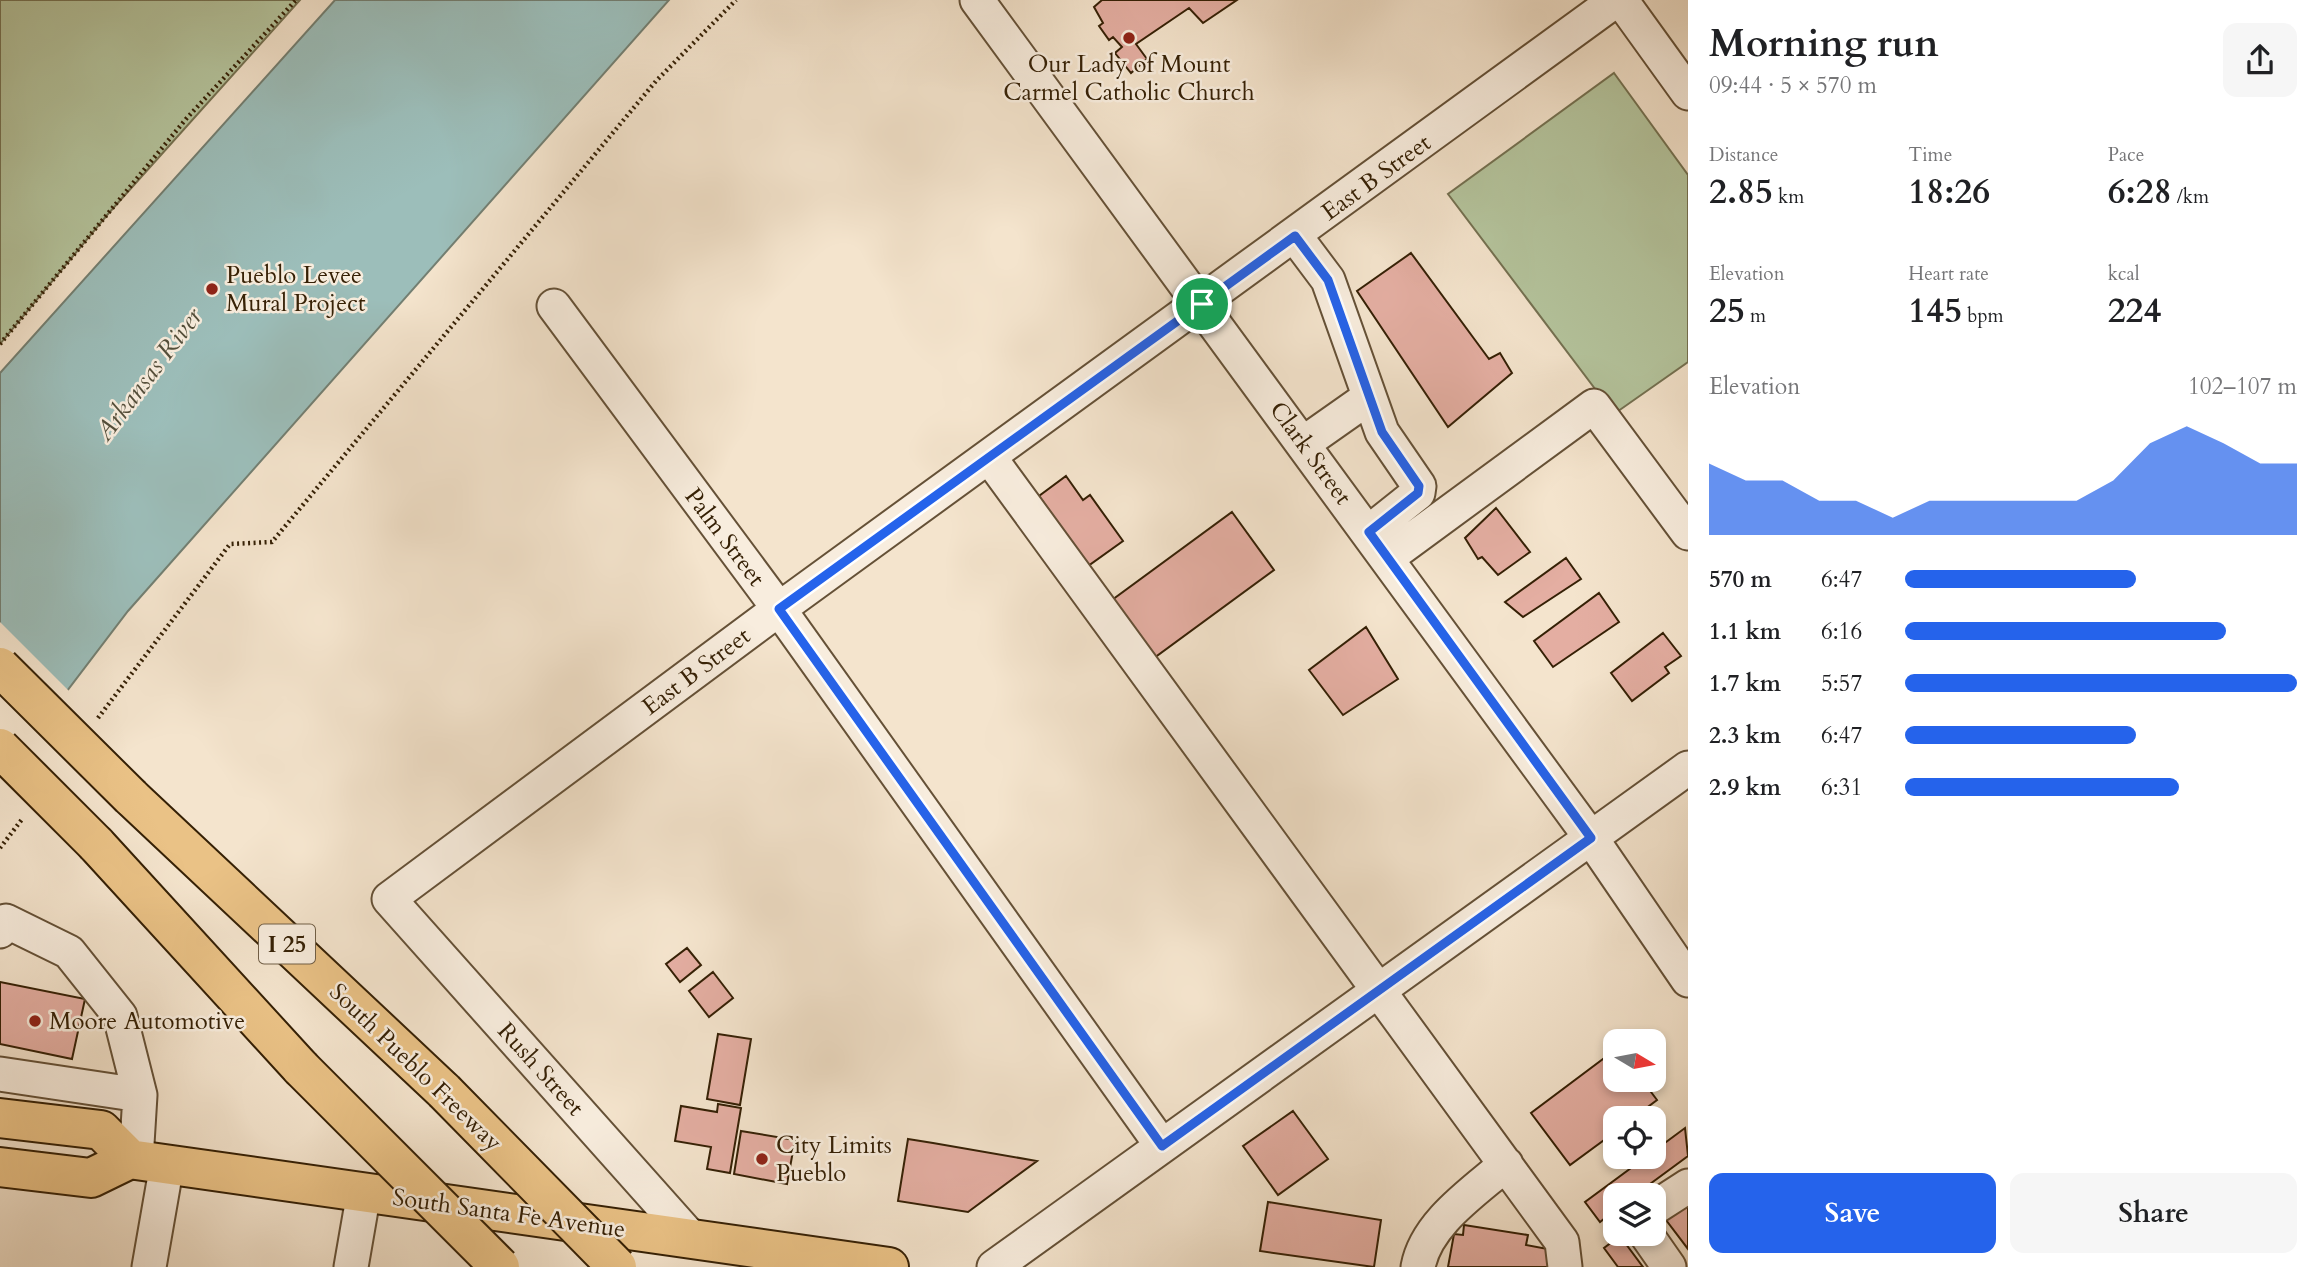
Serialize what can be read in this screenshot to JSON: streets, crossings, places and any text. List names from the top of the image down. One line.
{"streets":{"main road":["I 25","South Pueblo Freeway","South Santa Fe Avenue"],"street":["East B Street","Clark Street","Palm Street","Rush Street"]},"crossings":[["East B Street","Clark Street"],["East B Street","Palm Street"],["East B Street","Rush Street"],["Rush Street","South Santa Fe Avenue"]],"water":["Arkansas River"],"places":["Our Lady of Mount Carmel Catholic Church","Pueblo Levee Mural Project","Moore Automotive","City Limits Pueblo"],"north":"right","page":{"heading":["Morning run","09:44 · 5 × 570 m"],"stats":[["Distance","2.85 km"],["Time","18:26"],["Pace","6:28 /km"],["Elevation","25 m"],["Heart rate","145 bpm"],["kcal","224"]],"chart":["Elevation","102–107 m"],"list":[{"name":"570 m","note":"6:47"},{"name":"1.1 km","note":"6:16"},{"name":"1.7 km","note":"5:57"},{"name":"2.3 km","note":"6:47"},{"name":"2.9 km","note":"6:31"}],"buttons":["Save","Share"]}}
